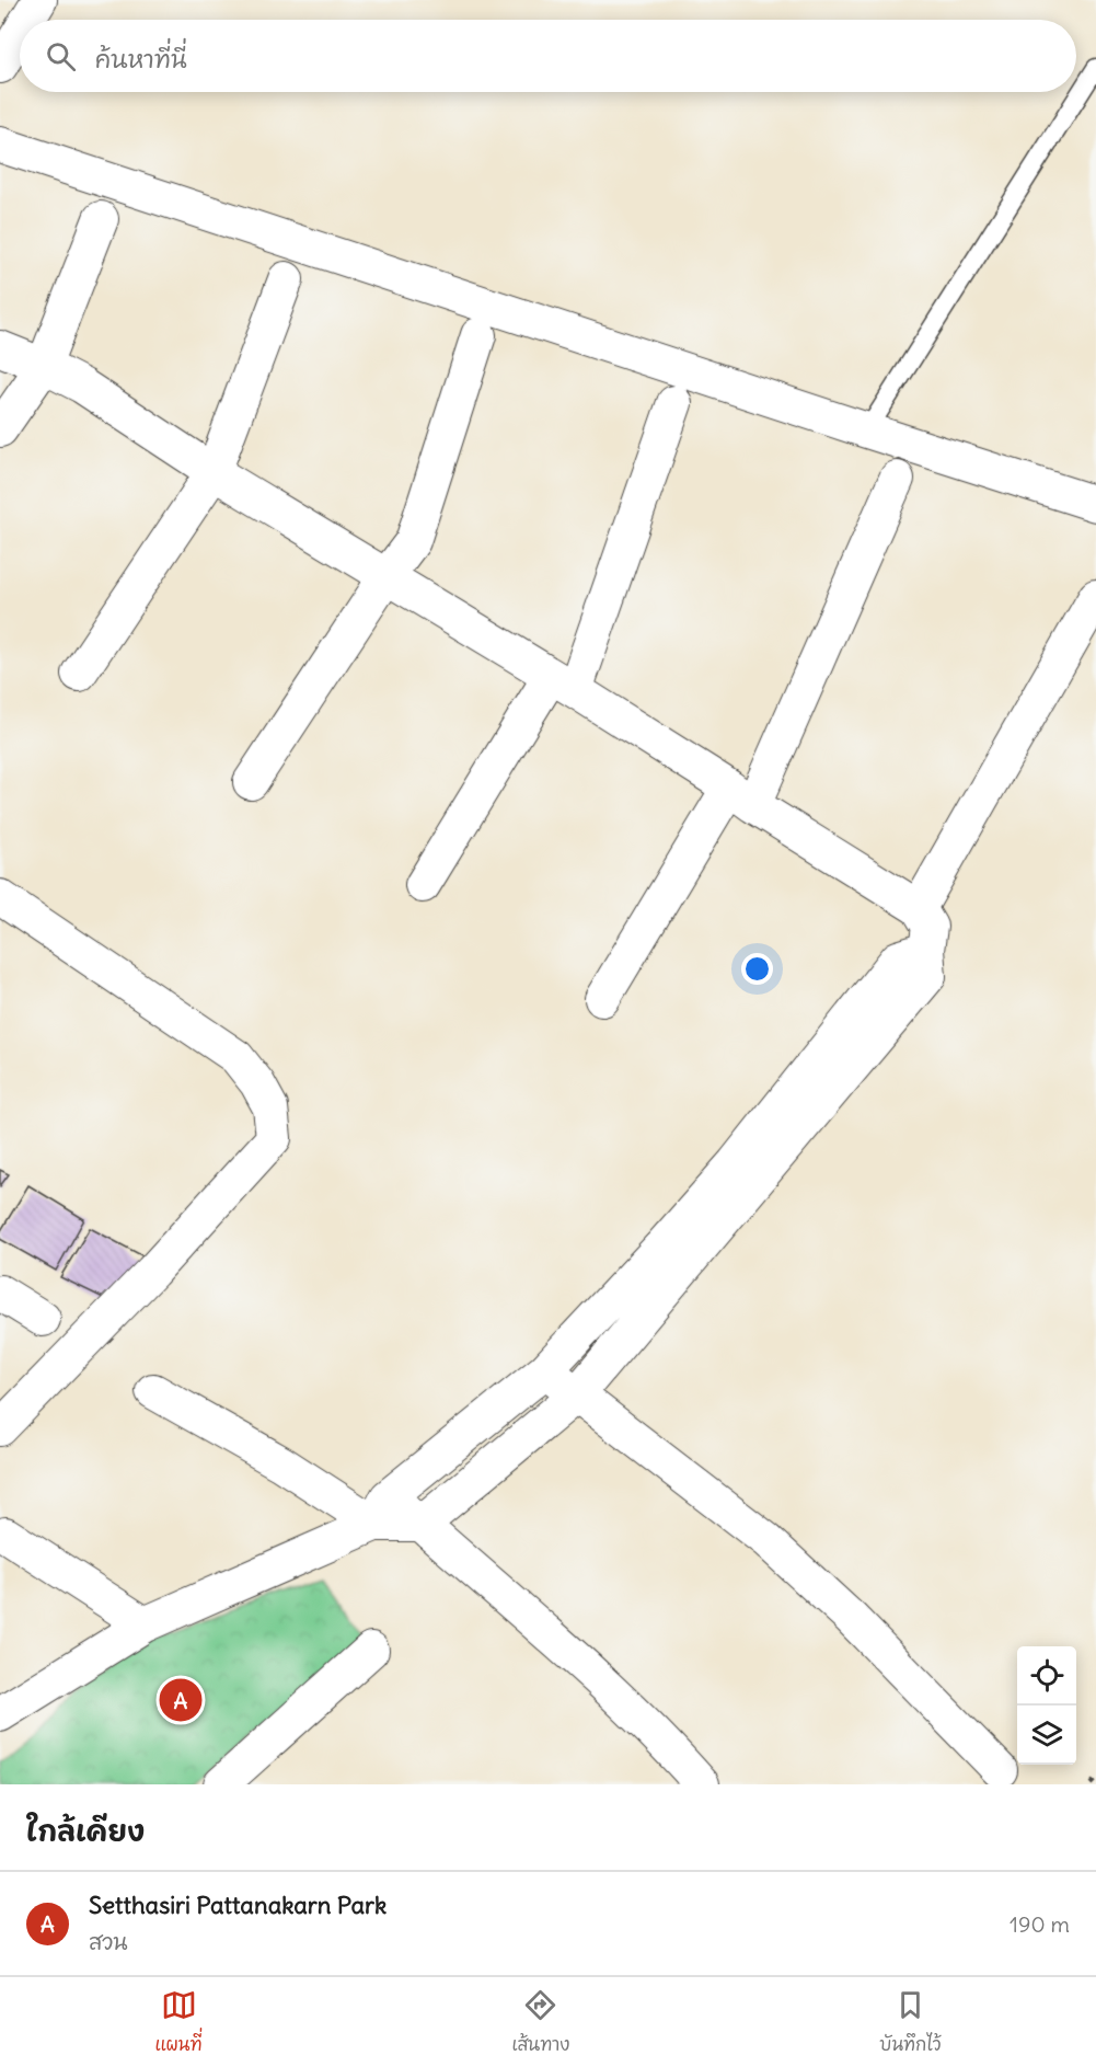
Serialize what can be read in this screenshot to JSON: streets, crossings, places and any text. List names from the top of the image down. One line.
{"page":{"search":"ค้นหาที่นี่","pins":"A","heading":"ใกล้เคียง","list":[{"mark":"A","name":"Setthasiri Pattanakarn Park","note":"สวน","value":"190 m"}],"nav":["แผนที่","เส้นทาง","บันทึกไว้"]}}
